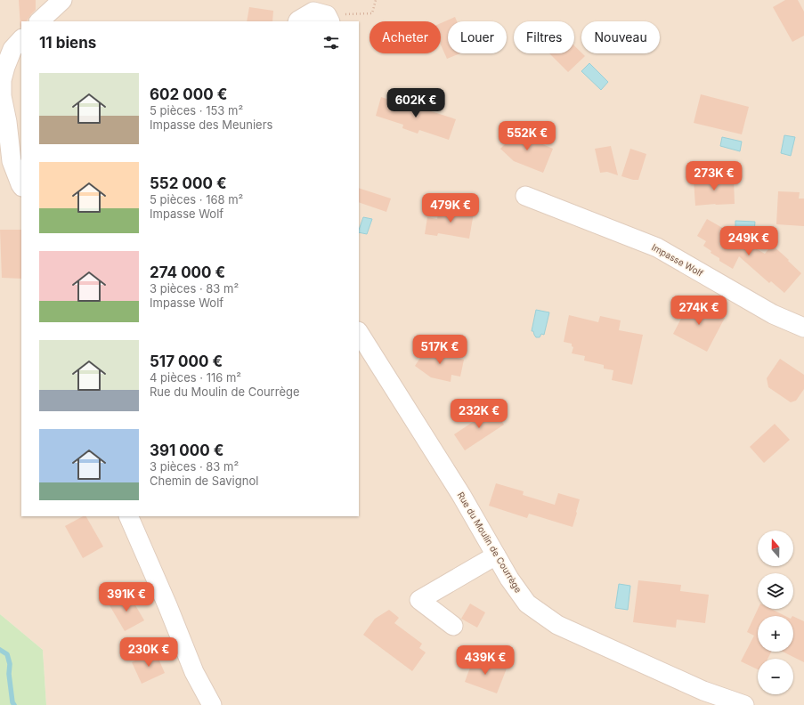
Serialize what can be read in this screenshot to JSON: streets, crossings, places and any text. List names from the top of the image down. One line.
{"streets":{"street":["Impasse Wolf","Rue du Moulin de Courrège"]},"north":"top","page":{"chip":["Acheter","Louer","Filtres","Nouveau"],"heading":"11 biens","list":[{"name":"602 000 €","note":"5 pièces · 153 m² · Impasse des Meuniers"},{"name":"552 000 €","note":"5 pièces · 168 m² · Impasse Wolf"},{"name":"274 000 €","note":"3 pièces · 83 m² · Impasse Wolf"},{"name":"517 000 €","note":"4 pièces · 116 m² · Rue du Moulin de Courrège"},{"name":"391 000 €","note":"3 pièces · 83 m² · Chemin de Savignol"}],"price":["602K €","552K €","273K €","479K €","249K €","274K €","517K €","232K €","391K €","230K €","439K €"],"map_buttons":["+","−"]}}
